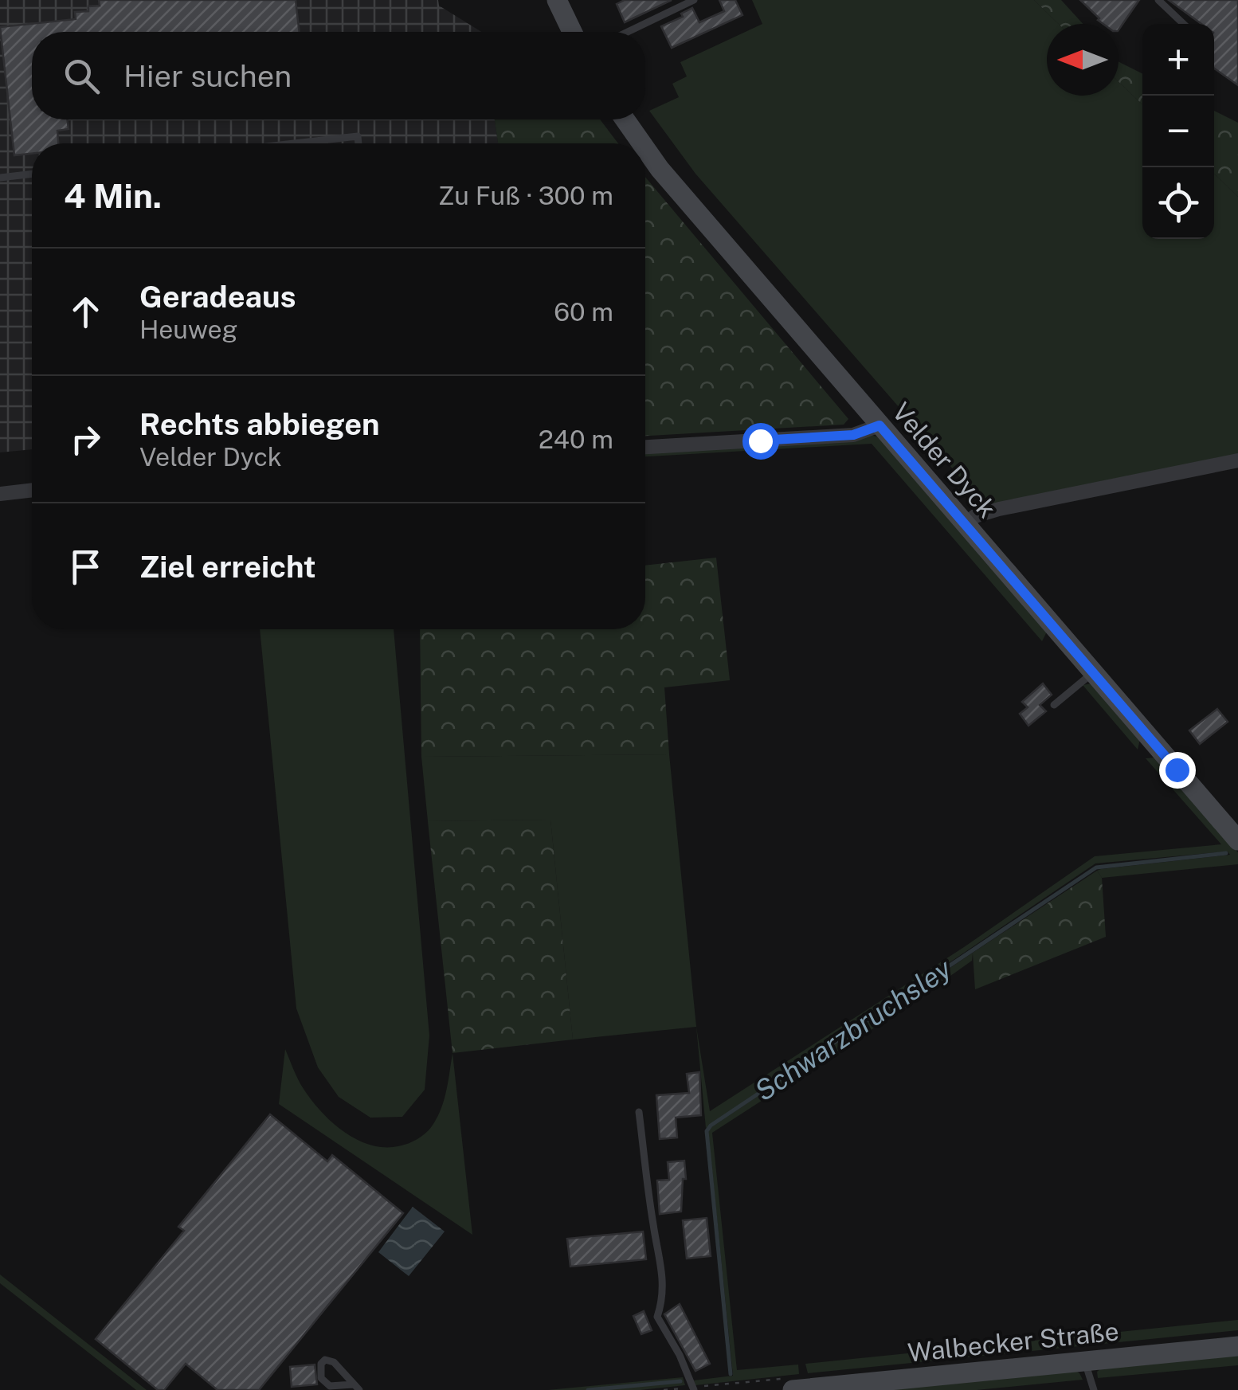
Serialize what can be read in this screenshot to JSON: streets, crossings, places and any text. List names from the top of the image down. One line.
{"streets":{"main road":["Velder Dyck","Walbecker Straße"]},"water":["Schwarzbruchsley"],"north":"left","page":{"map_buttons":["+","−"],"search":"Hier suchen","heading":["4 Min.","Zu Fuß · 300 m"],"list":[["Geradeaus","Heuweg","60 m"],["Rechts abbiegen","Velder Dyck","240 m"],"Ziel erreicht"]}}
